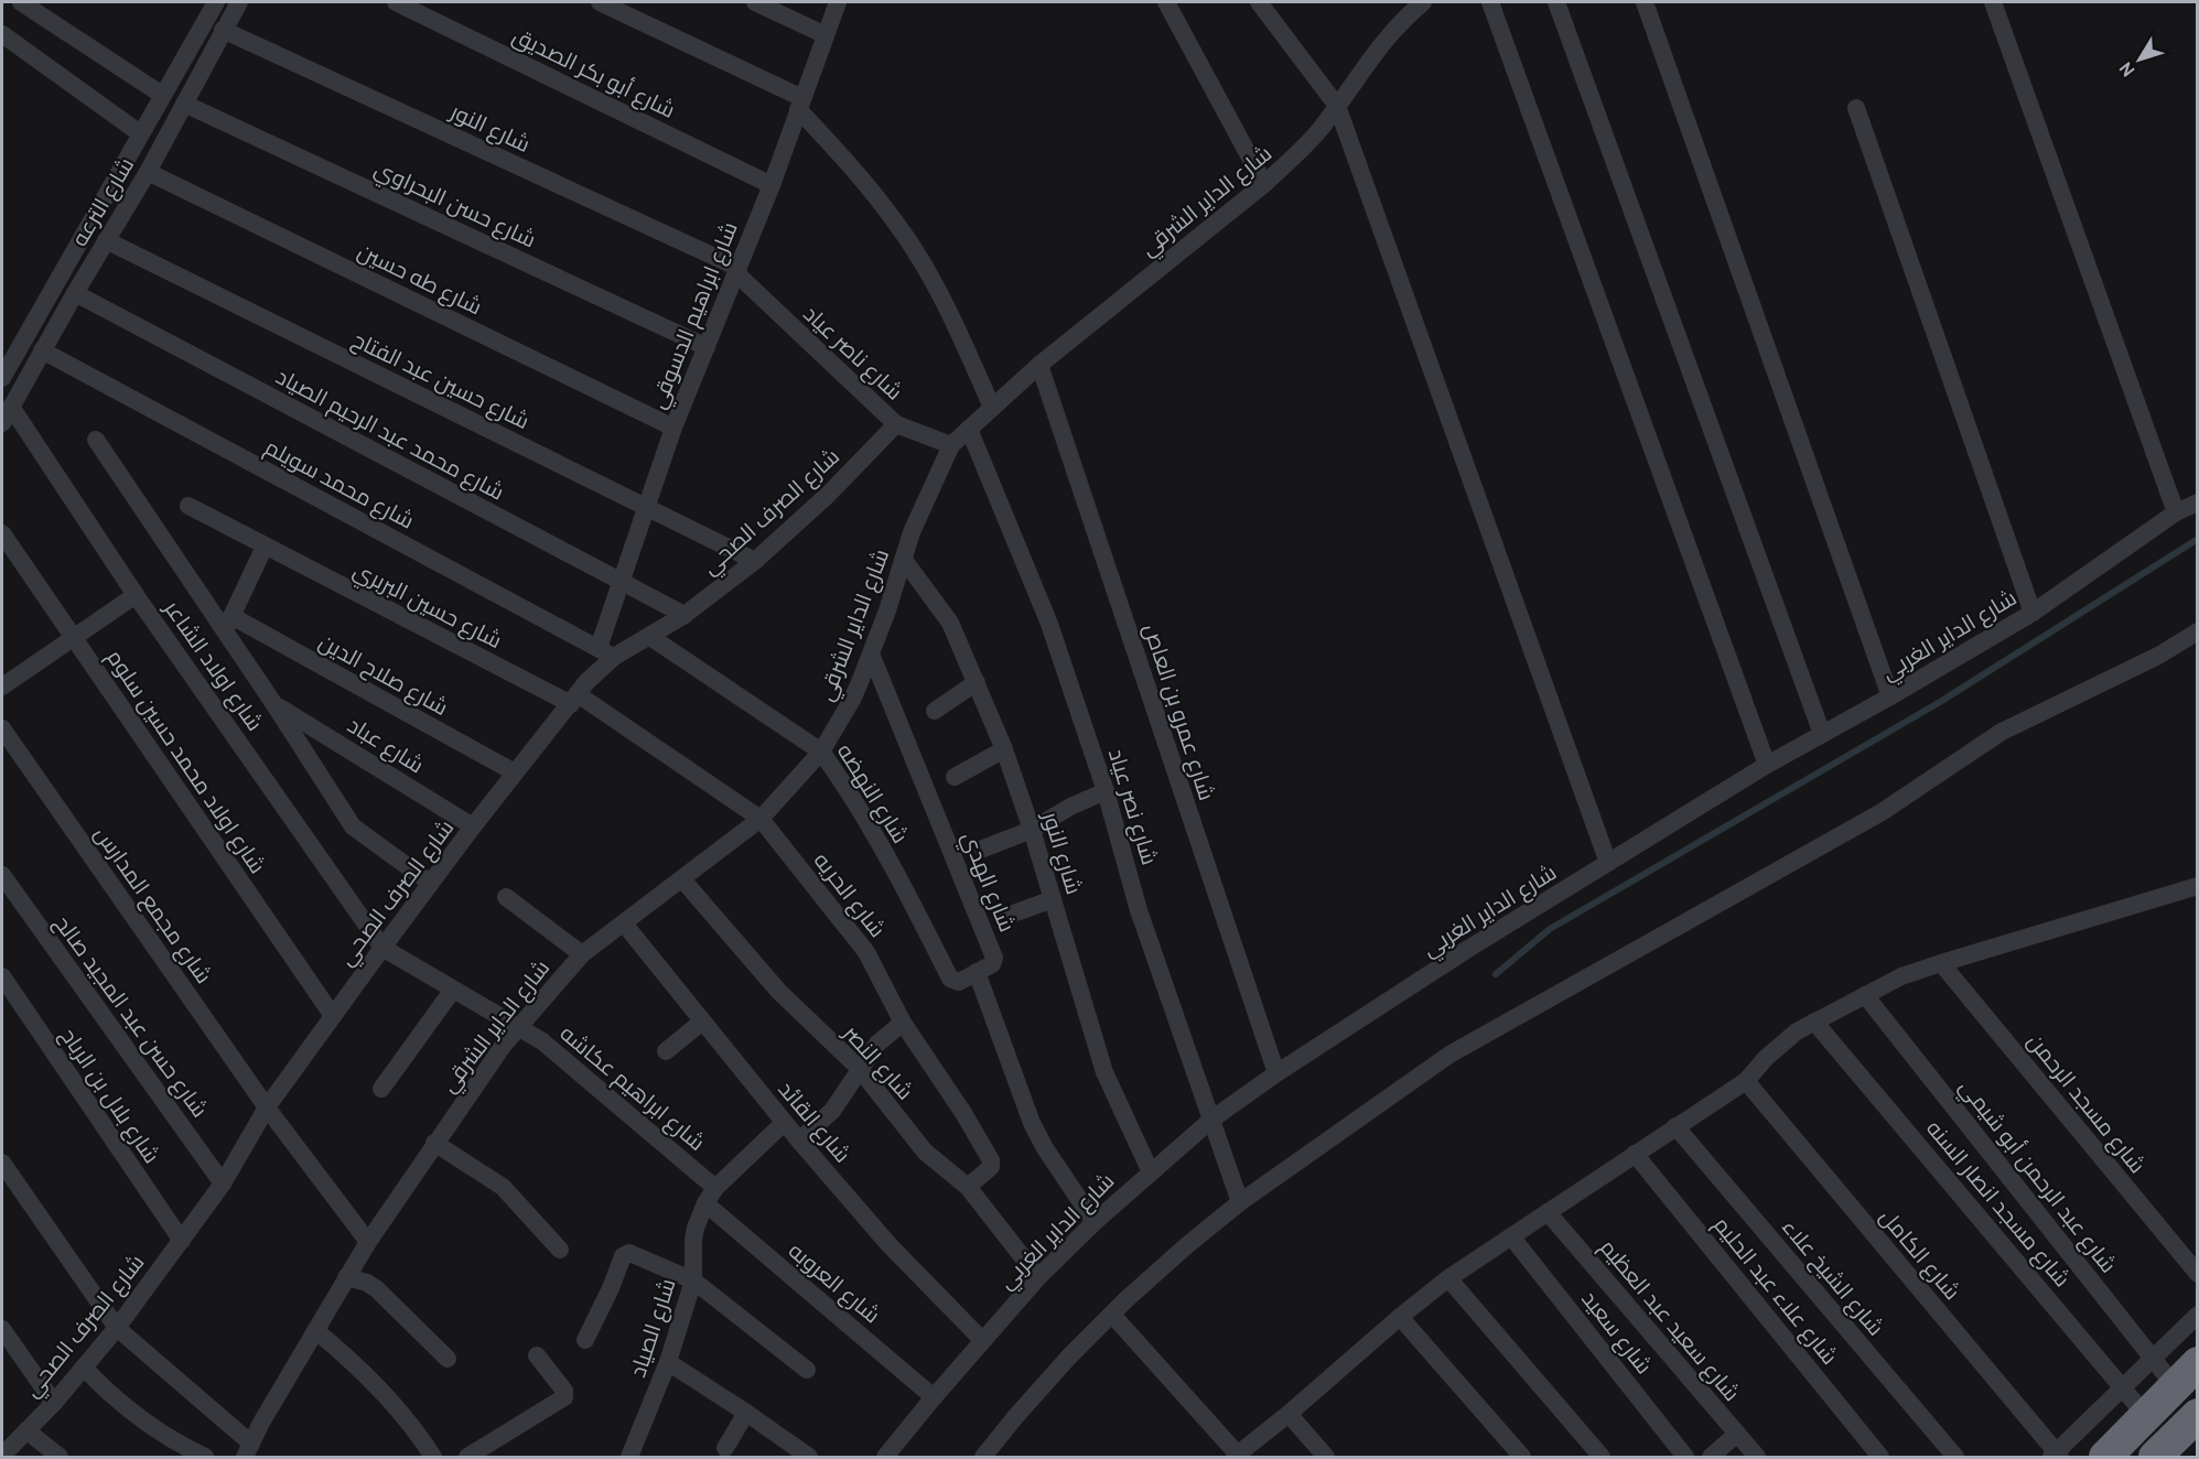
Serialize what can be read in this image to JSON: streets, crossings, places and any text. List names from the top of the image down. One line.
{"streets":{"street":["شارع أبو بكر الصديق","شارع النور","شارع الداير الشرقي","شارع الترعه","شارع حسن البحراوي","شارع طه حسين","شارع ابراهيم الدسوقي","شارع ناصر عياد","شارع حسين عبد الفتاح","شارع محمد عبد الرحيم الصياد","شارع محمد سويلم","شارع الصرف الصحي","شارع حسين البربري","شارع الداير الغربي","شارع اولاد الشاعر","شارع صلاح الدين","شارع عمرو بن العاص","شارع عباد","شارع اولاد محمد حسين سلوم","شارع النهضه","شارع نصر عياد","شارع الهدي","شارع الحريه","شارع مجمع المدارس","شارع حسن عبد المجيد صالح","شارع النصر","شارع ابراهيم عكاشه","شارع بلال بن الرباح","شارع مسجد الرحمن","شارع القائد","شارع عبد الرحمن أبو شيمي","شارع مسجد انصار السنه","شارع الكامل","شارع الشيخ علاء","شارع العروبه","شارع علاء عبد الحليم","شارع سعيد عبد العظيم","شارع الصياد","شارع سعيد"]},"crossings":[["شارع أبو بكر الصديق","شارع ابراهيم الدسوقي"],["شارع النور","شارع الداير الشرقي"],["شارع النور","شارع الترعه"],["شارع النور","شارع ابراهيم الدسوقي"],["شارع النور","شارع ناصر عياد"],["شارع النور","شارع الداير الغربي"],["شارع الداير الشرقي","شارع ناصر عياد"],["شارع الداير الشرقي","شارع عمرو بن العاص"],["شارع الداير الشرقي","شارع النهضه"],["شارع الداير الشرقي","شارع نصر عياد"],["شارع الداير الشرقي","شارع الهدي"],["شارع الداير الشرقي","شارع الحريه"],["شارع الداير الشرقي","شارع مجمع المدارس"],["شارع الداير الشرقي","شارع النصر"],["شارع الداير الشرقي","شارع ابراهيم عكاشه"],["شارع الداير الشرقي","شارع القائد"],["شارع الترعه","شارع حسن البحراوي"],["شارع الترعه","شارع طه حسين"],["شارع الترعه","شارع حسين عبد الفتاح"],["شارع الترعه","شارع محمد عبد الرحيم الصياد"],["شارع الترعه","شارع محمد سويلم"],["شارع الترعه","شارع اولاد الشاعر"],["شارع حسن البحراوي","شارع ابراهيم الدسوقي"],["شارع طه حسين","شارع ابراهيم الدسوقي"],["شارع ابراهيم الدسوقي","شارع ناصر عياد"],["شارع ابراهيم الدسوقي","شارع حسين عبد الفتاح"],["شارع ابراهيم الدسوقي","شارع محمد عبد الرحيم الصياد"],["شارع ابراهيم الدسوقي","شارع محمد سويلم"],["شارع ابراهيم الدسوقي","شارع الصرف الصحي"],["شارع ناصر عياد","شارع الصرف الصحي"],["شارع حسين عبد الفتاح","شارع الصرف الصحي"],["شارع محمد عبد الرحيم الصياد","شارع الصرف الصحي"],["شارع محمد سويلم","شارع الصرف الصحي"],["شارع الصرف الصحي","شارع حسين البربري"],["شارع الصرف الصحي","شارع اولاد الشاعر"],["شارع الصرف الصحي","شارع صلاح الدين"],["شارع الصرف الصحي","شارع عباد"],["شارع الصرف الصحي","شارع اولاد محمد حسين سلوم"],["شارع الصرف الصحي","شارع النهضه"],["شارع الصرف الصحي","شارع الحريه"],["شارع الصرف الصحي","شارع مجمع المدارس"],["شارع الصرف الصحي","شارع حسن عبد المجيد صالح"],["شارع الصرف الصحي","شارع ابراهيم عكاشه"],["شارع الصرف الصحي","شارع بلال بن الرباح"],["شارع حسين البربري","شارع الحريه"],["شارع الداير الغربي","شارع عمرو بن العاص"],["شارع الداير الغربي","شارع نصر عياد"],["شارع الداير الغربي","شارع النصر"],["شارع الداير الغربي","شارع القائد"],["شارع الداير الغربي","شارع العروبه"],["شارع اولاد الشاعر","شارع ابراهيم عكاشه"],["شارع النهضه","شارع الهدي"],["شارع الحريه","شارع النصر"],["شارع ابراهيم عكاشه","شارع العروبه"],["شارع ابراهيم عكاشه","شارع الصياد"],["شارع القائد","شارع الصياد"],["شارع العروبه","شارع الصياد"]],"north":"bottom left"}
